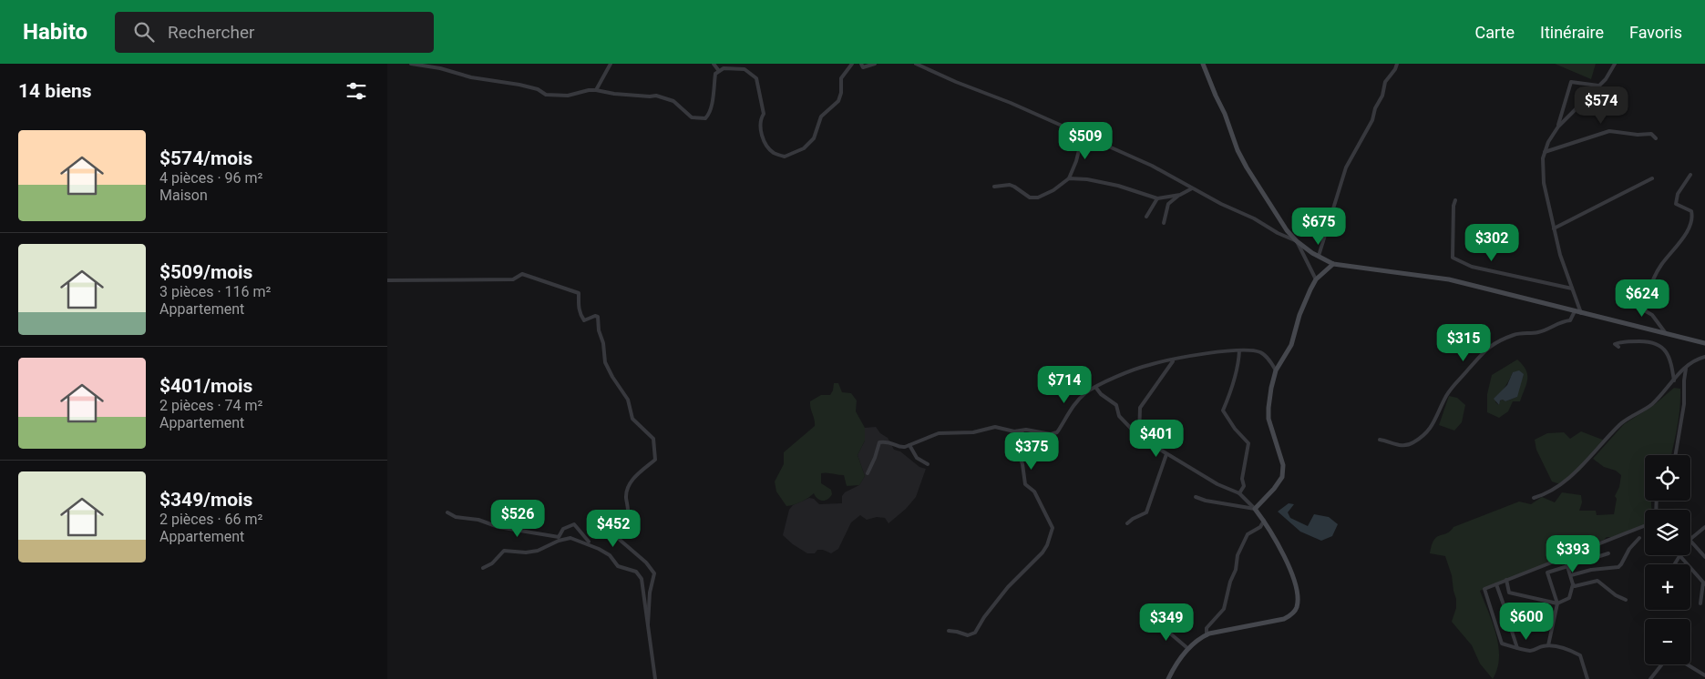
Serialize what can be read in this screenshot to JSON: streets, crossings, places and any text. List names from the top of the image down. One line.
{"page":{"header":"Habito","search":"Rechercher","nav":["Carte","Itinéraire","Favoris"],"heading":"14 biens","price":["$574","$509","$675","$302","$624","$315","$714","$401","$375","$526","$452","$393","$600","$349"],"list":[{"name":"$574/mois","note":"4 pièces · 96 m² · Maison"},{"name":"$509/mois","note":"3 pièces · 116 m² · Appartement"},{"name":"$401/mois","note":"2 pièces · 74 m² · Appartement"},{"name":"$349/mois","note":"2 pièces · 66 m² · Appartement"}],"map_buttons":["+","−"]}}
